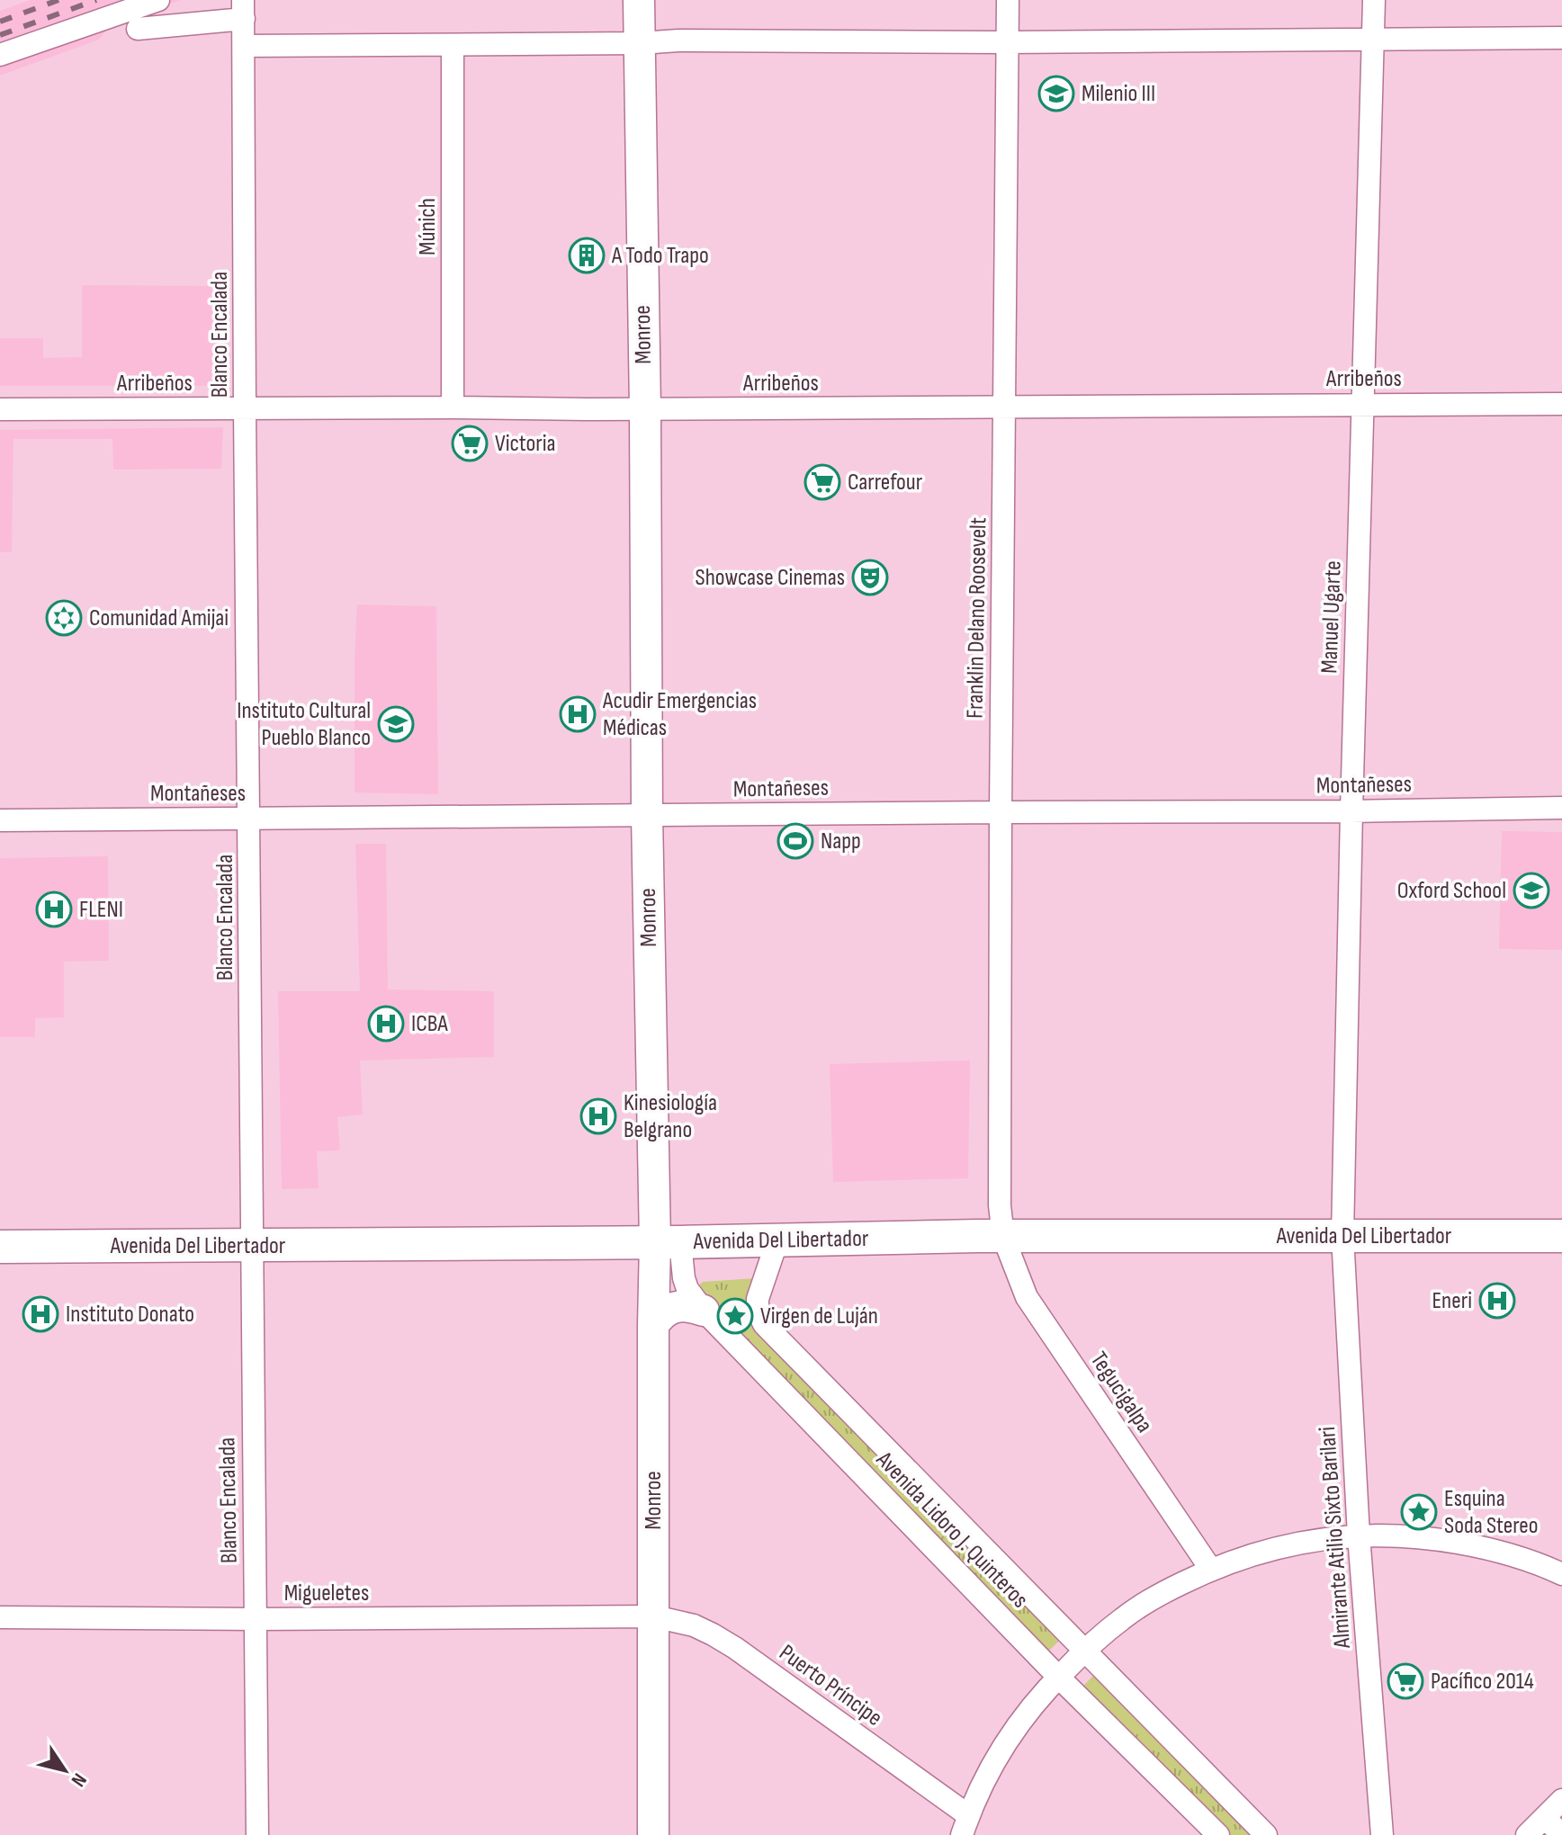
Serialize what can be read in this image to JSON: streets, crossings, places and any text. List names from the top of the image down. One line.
{"streets":{"main road":["Monroe","Avenida Del Libertador"],"street":["Múnich","Blanco Encalada","Arribeños","Manuel Ugarte","Franklin Delano Roosevelt","Montañeses","Tegucigalpa","Avenida Lidoro J. Quinteros","Almirante Atilio Sixto Barilari","Migueletes","Puerto Príncipe"]},"crossings":[["Múnich","Arribeños"],["Blanco Encalada","Arribeños"],["Blanco Encalada","Montañeses"],["Blanco Encalada","Avenida Del Libertador"],["Blanco Encalada","Migueletes"],["Monroe","Arribeños"],["Monroe","Montañeses"],["Monroe","Avenida Del Libertador"],["Monroe","Avenida Lidoro J. Quinteros"],["Monroe","Migueletes"],["Monroe","Puerto Príncipe"],["Arribeños","Manuel Ugarte"],["Arribeños","Franklin Delano Roosevelt"],["Manuel Ugarte","Montañeses"],["Manuel Ugarte","Avenida Del Libertador"],["Manuel Ugarte","Almirante Atilio Sixto Barilari"],["Franklin Delano Roosevelt","Montañeses"],["Franklin Delano Roosevelt","Avenida Del Libertador"],["Franklin Delano Roosevelt","Tegucigalpa"],["Avenida Del Libertador","Tegucigalpa"],["Avenida Del Libertador","Avenida Lidoro J. Quinteros"],["Avenida Del Libertador","Almirante Atilio Sixto Barilari"],["Migueletes","Puerto Príncipe"]],"places":{"school or university":["Milenio III","Instituto Cultural Pueblo Blanco","Oxford School"],"building":["A Todo Trapo"],"supermarket":["Victoria","Carrefour","Pacífico 2014"],"theatre":["Showcase Cinemas"],"synagogue":["Comunidad Amijai"],"hospital":["Acudir Emergencias Médicas","FLENI","ICBA","Kinesiología Belgrano","Eneri","Instituto Donato"],"sports":["Napp"],"place":["Virgen de Luján","Esquina Soda Stereo"]},"north":"bottom right"}
